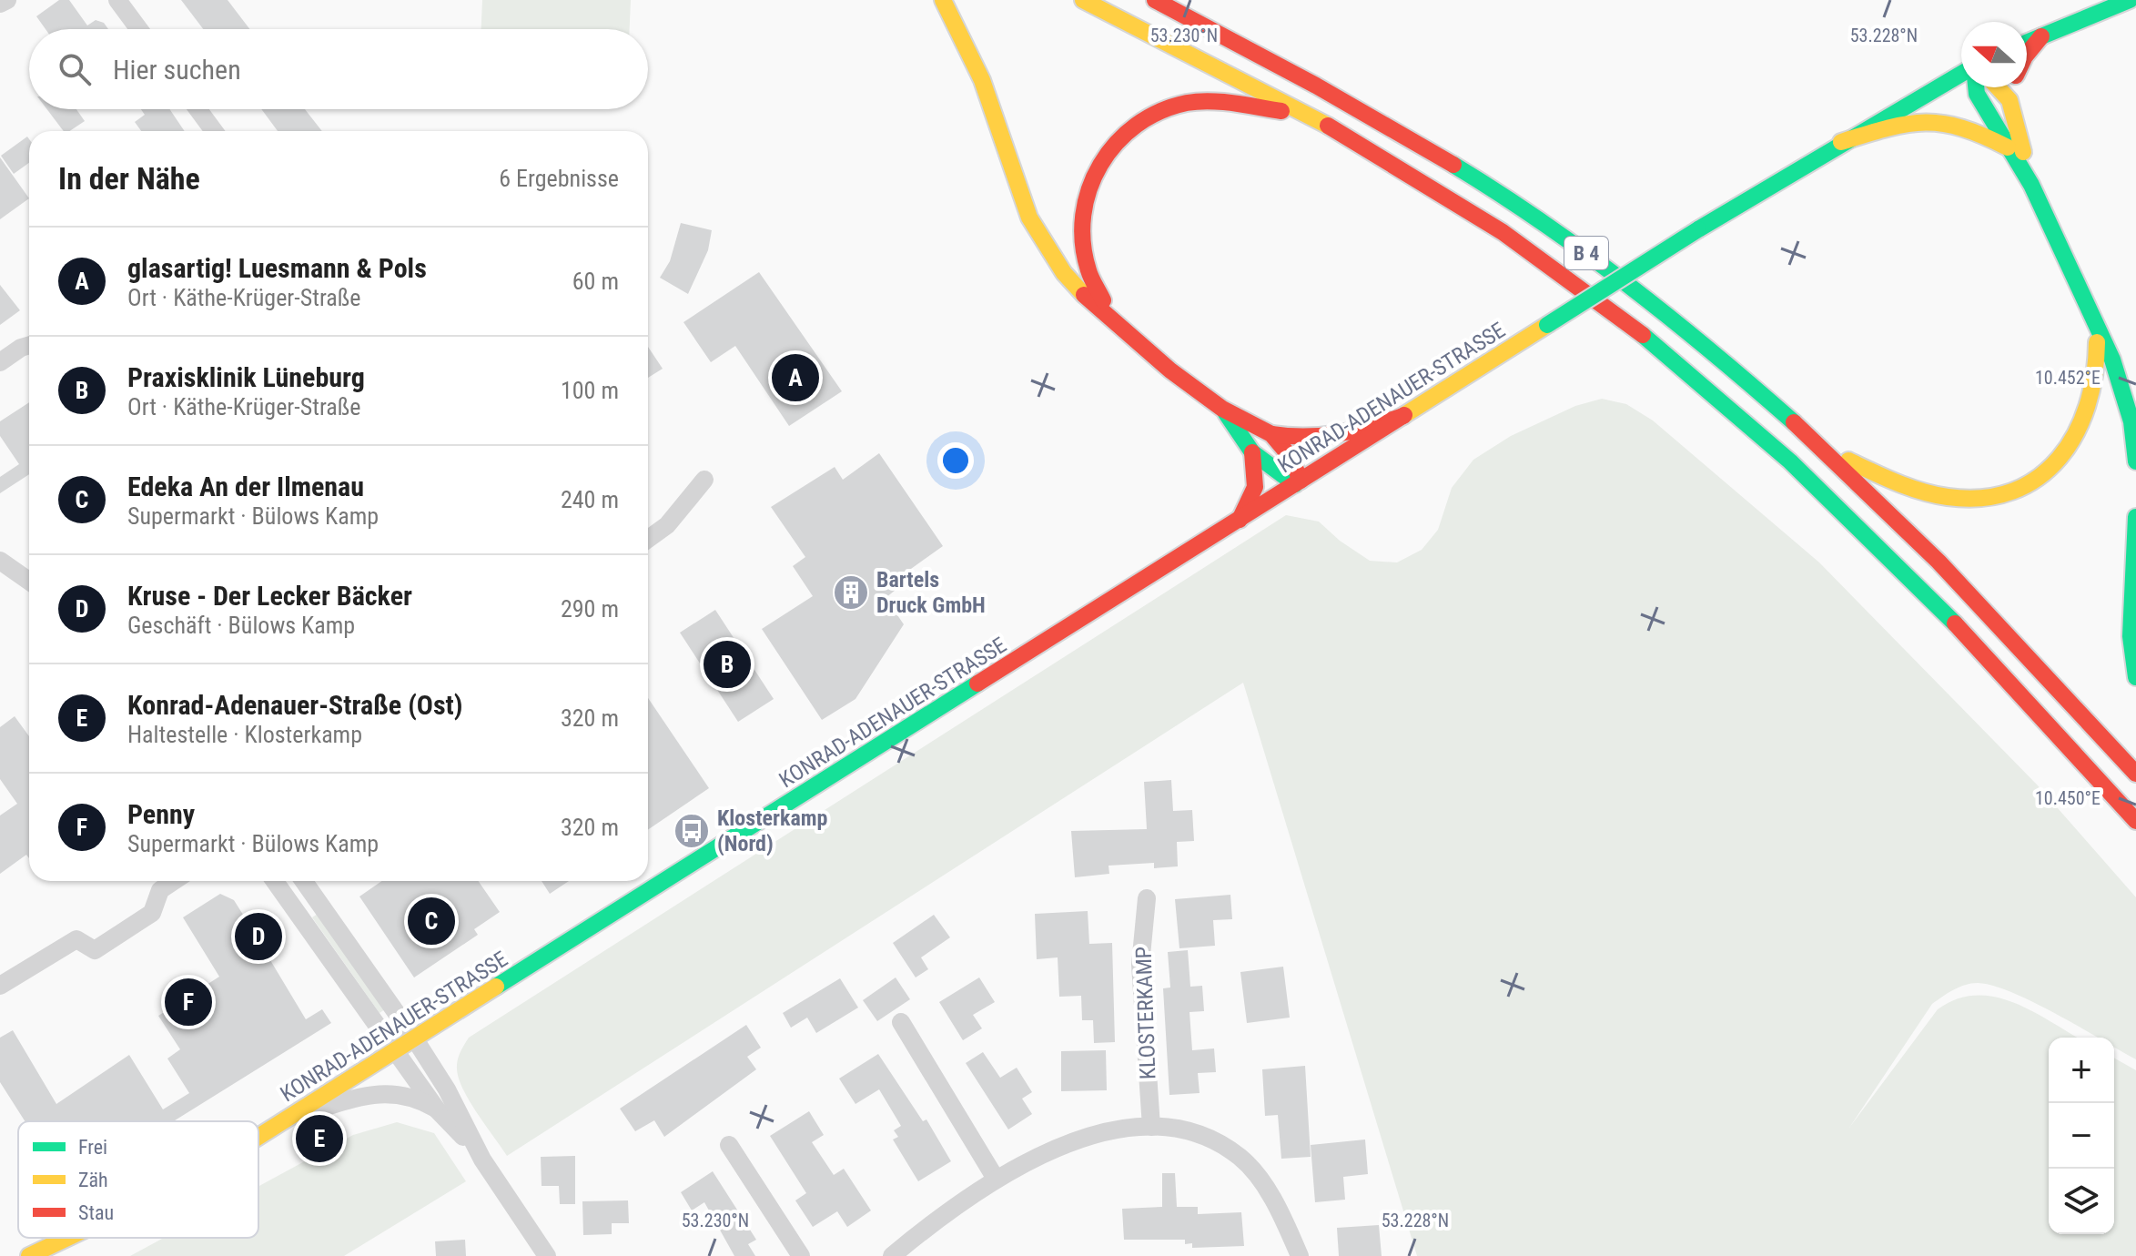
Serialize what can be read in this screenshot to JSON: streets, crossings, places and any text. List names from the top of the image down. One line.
{"streets":{"main road":["B 4","KONRAD-ADENAUER-STRASSE"],"street":["KLOSTERKAMP"]},"places":{"building":["Bartels Druck GmbH"],"bus stop":["Klosterkamp (Nord)"]},"legend":["Frei","Zäh","Stau"],"north":"left","page":{"search":"Hier suchen","heading":["In der Nähe","6 Ergebnisse"],"list":[{"mark":"A","name":"glasartig! Luesmann & Pols","note":"Ort · Käthe-Krüger-Straße","value":"60 m"},{"mark":"B","name":"Praxisklinik Lüneburg","note":"Ort · Käthe-Krüger-Straße","value":"100 m"},{"mark":"C","name":"Edeka An der Ilmenau","note":"Supermarkt · Bülows Kamp","value":"240 m"},{"mark":"D","name":"Kruse - Der Lecker Bäcker","note":"Geschäft · Bülows Kamp","value":"290 m"},{"mark":"E","name":"Konrad-Adenauer-Straße (Ost)","note":"Haltestelle · Klosterkamp","value":"320 m"},{"mark":"F","name":"Penny","note":"Supermarkt · Bülows Kamp","value":"320 m"}],"pins":["A","B","C","D","F","E"],"map_buttons":["+","−"]},"coordinates":["53.228°N","53.230°N","10.452°E","10.450°E"]}
